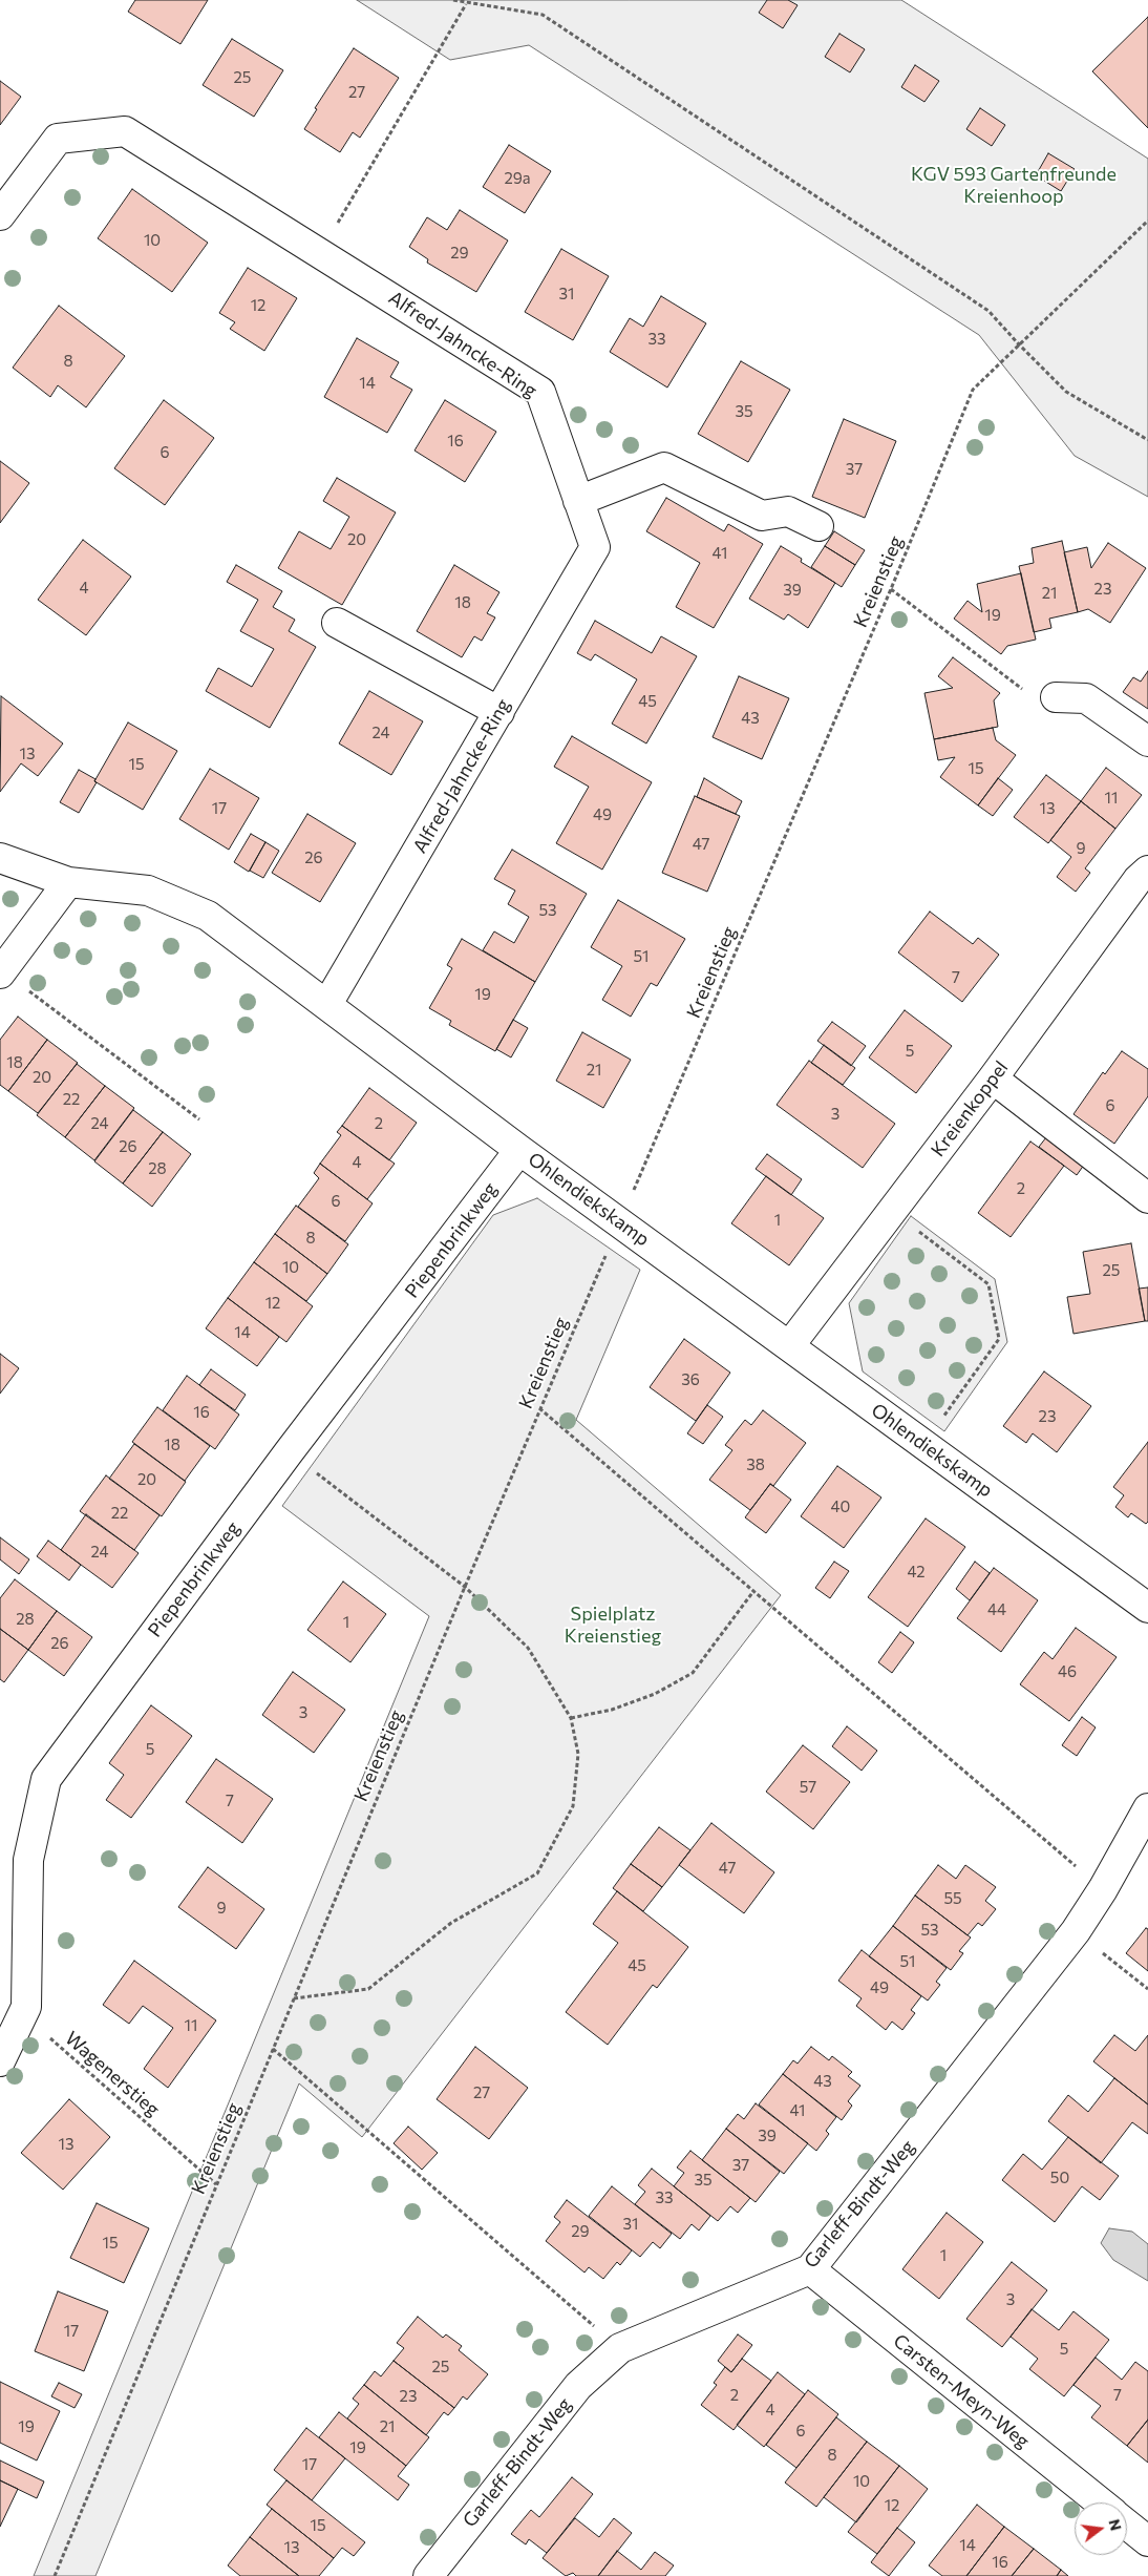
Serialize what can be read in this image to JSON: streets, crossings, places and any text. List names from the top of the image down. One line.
{"streets":{"street":["Alfred-Jahncke-Ring","Kreienkoppel","Ohlendiekskamp","Piepenbrinkweg","Garleff-Bindt-Weg","Carsten-Meyn-Weg"],"path":["Kreienstieg","Wagenerstieg"]},"crossings":[["Alfred-Jahncke-Ring","Ohlendiekskamp"],["Kreienstieg","Ohlendiekskamp"],["Kreienstieg","Wagenerstieg"],["Kreienkoppel","Ohlendiekskamp"],["Ohlendiekskamp","Piepenbrinkweg"],["Piepenbrinkweg","Wagenerstieg"],["Garleff-Bindt-Weg","Carsten-Meyn-Weg"]],"parks":["KGV 593 Gartenfreunde Kreienhoop","Spielplatz Kreienstieg"],"house_numbers":["25","27","29a","10","29","31","12","33","8","14","35","16","6","37","20","41","4","23","39","21","18","19","45","43","24","13","15","15","11","17","13","49","47","9","26","53","51","7","19","5","18","21","20","22","6","3","24","2","26","4","28","2","6","1","8","10","25","12","14","36","16","23","18","38","20","40","22","24","42","44","28","1","26","46","3","5","57","7","47","55","9","53","51","45","49","11","43","27","41","39","13","37","50","35","33","31","29","15","1","3","17","5","25","2","7","23","4","19","21","6","19","8","17","10","12","15","14","13","16"],"north":"right"}
